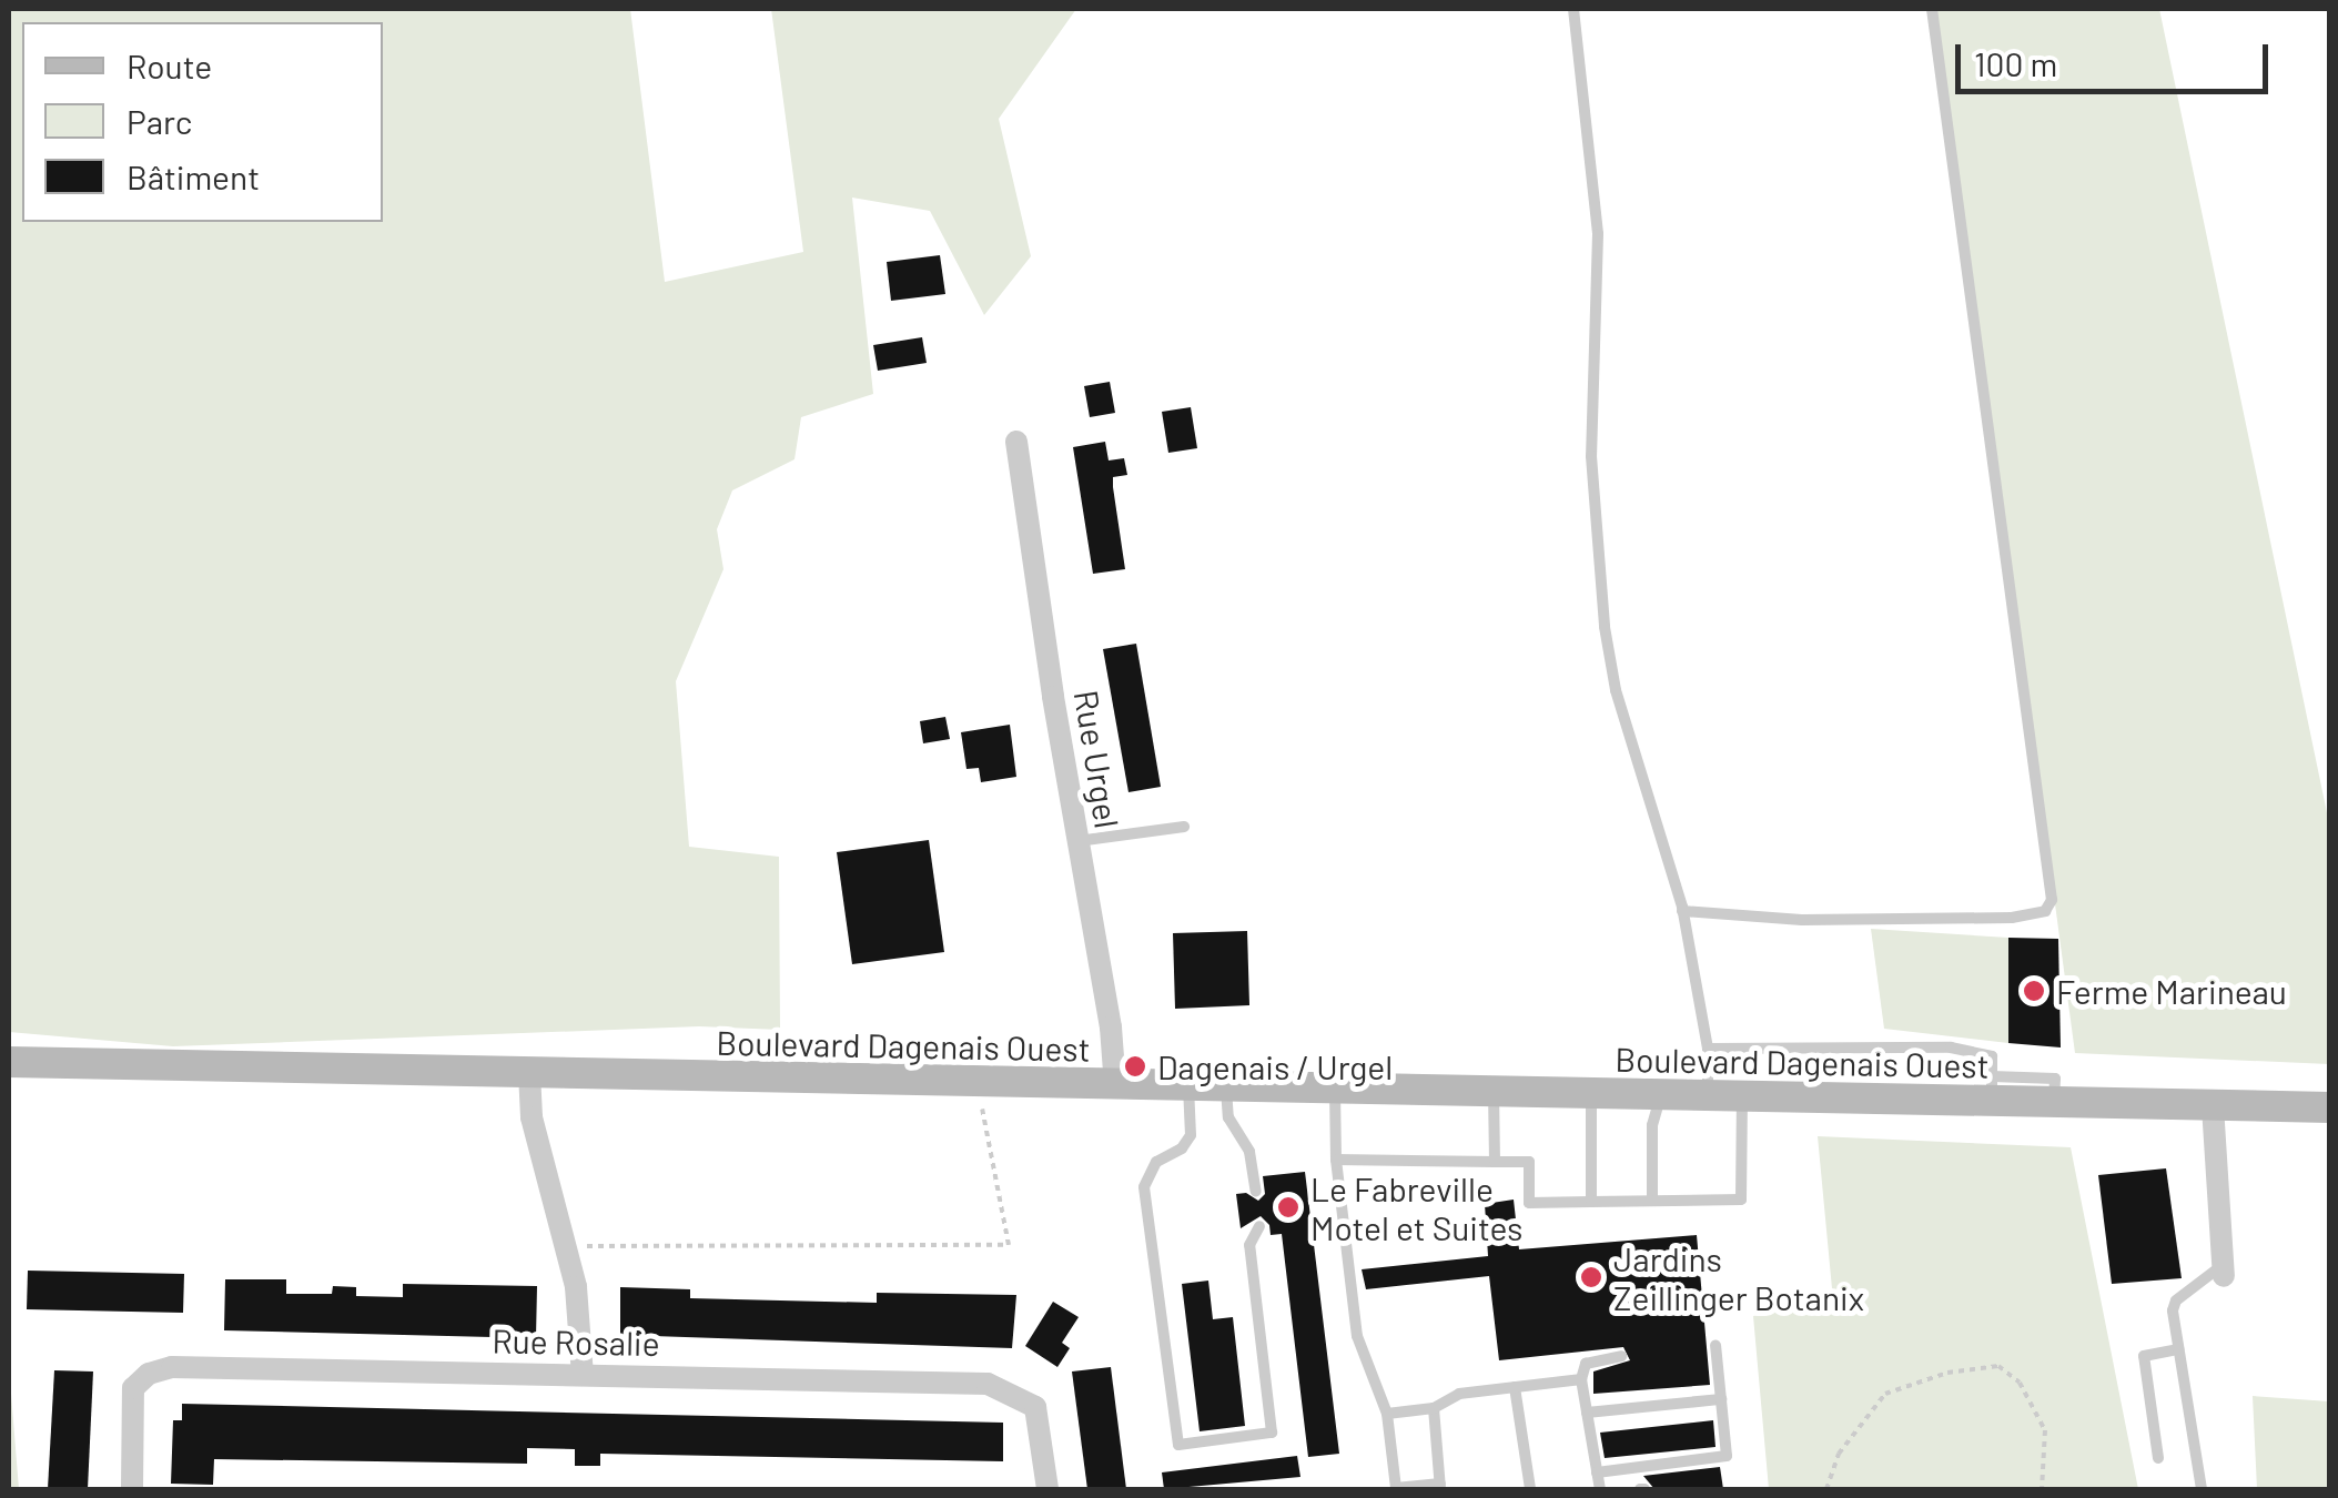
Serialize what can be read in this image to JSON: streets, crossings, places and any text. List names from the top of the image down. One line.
{"streets":{"main road":["Boulevard Dagenais Ouest"],"street":["Rue Urgel","Rue Rosalie"]},"crossings":[["Rue Urgel","Boulevard Dagenais Ouest"]],"places":["Ferme Marineau","Dagenais / Urgel","Le Fabreville Motel et Suites","Jardins Zeillinger Botanix"],"legend":["Route","Parc","Bâtiment"],"scale_bar":"100 m"}
